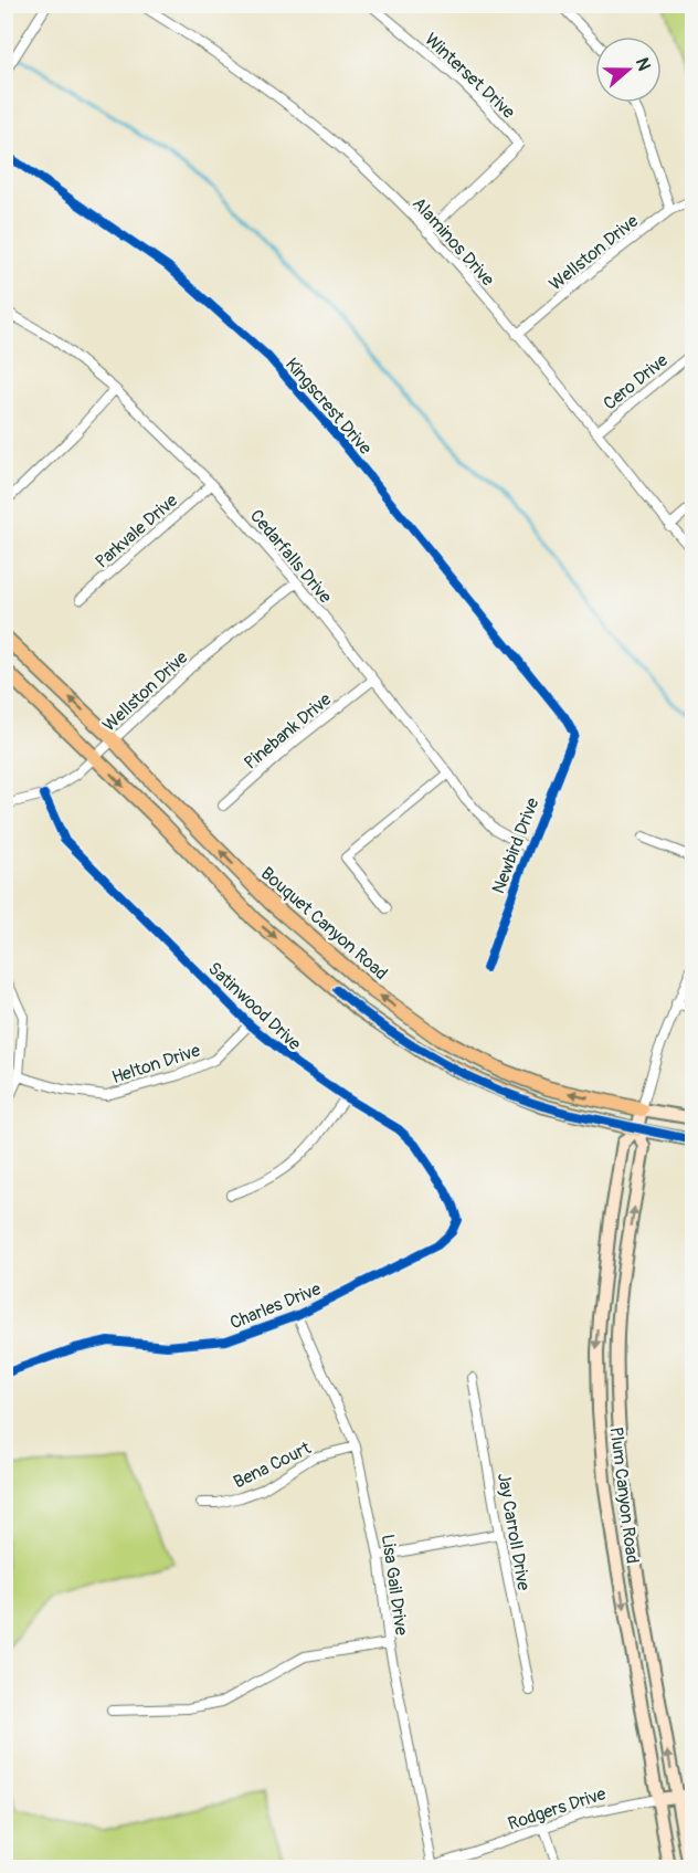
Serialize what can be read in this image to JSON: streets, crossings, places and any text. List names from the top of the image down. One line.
{"streets":{"main road":["Bouquet Canyon Road","Plum Canyon Road","Rodgers Drive"],"street":["Winterset Drive","Alaminos Drive","Wellston Drive","Cero Drive","Kingscrest Drive","Parkvale Drive","Cedarfalls Drive","Pinebank Drive","Newbird Drive","Satinwood Drive","Helton Drive","Charles Drive","Bena Court","Jay Carroll Drive","Lisa Gail Drive"]},"crossings":[["Winterset Drive","Alaminos Drive"],["Alaminos Drive","Wellston Drive"],["Alaminos Drive","Cero Drive"],["Wellston Drive","Cedarfalls Drive"],["Wellston Drive","Bouquet Canyon Road"],["Wellston Drive","Satinwood Drive"],["Kingscrest Drive","Newbird Drive"],["Parkvale Drive","Cedarfalls Drive"],["Cedarfalls Drive","Pinebank Drive"],["Cedarfalls Drive","Newbird Drive"],["Bouquet Canyon Road","Plum Canyon Road"],["Satinwood Drive","Helton Drive"],["Satinwood Drive","Charles Drive"],["Charles Drive","Lisa Gail Drive"],["Bena Court","Lisa Gail Drive"],["Plum Canyon Road","Rodgers Drive"],["Lisa Gail Drive","Rodgers Drive"]],"north":"right"}
